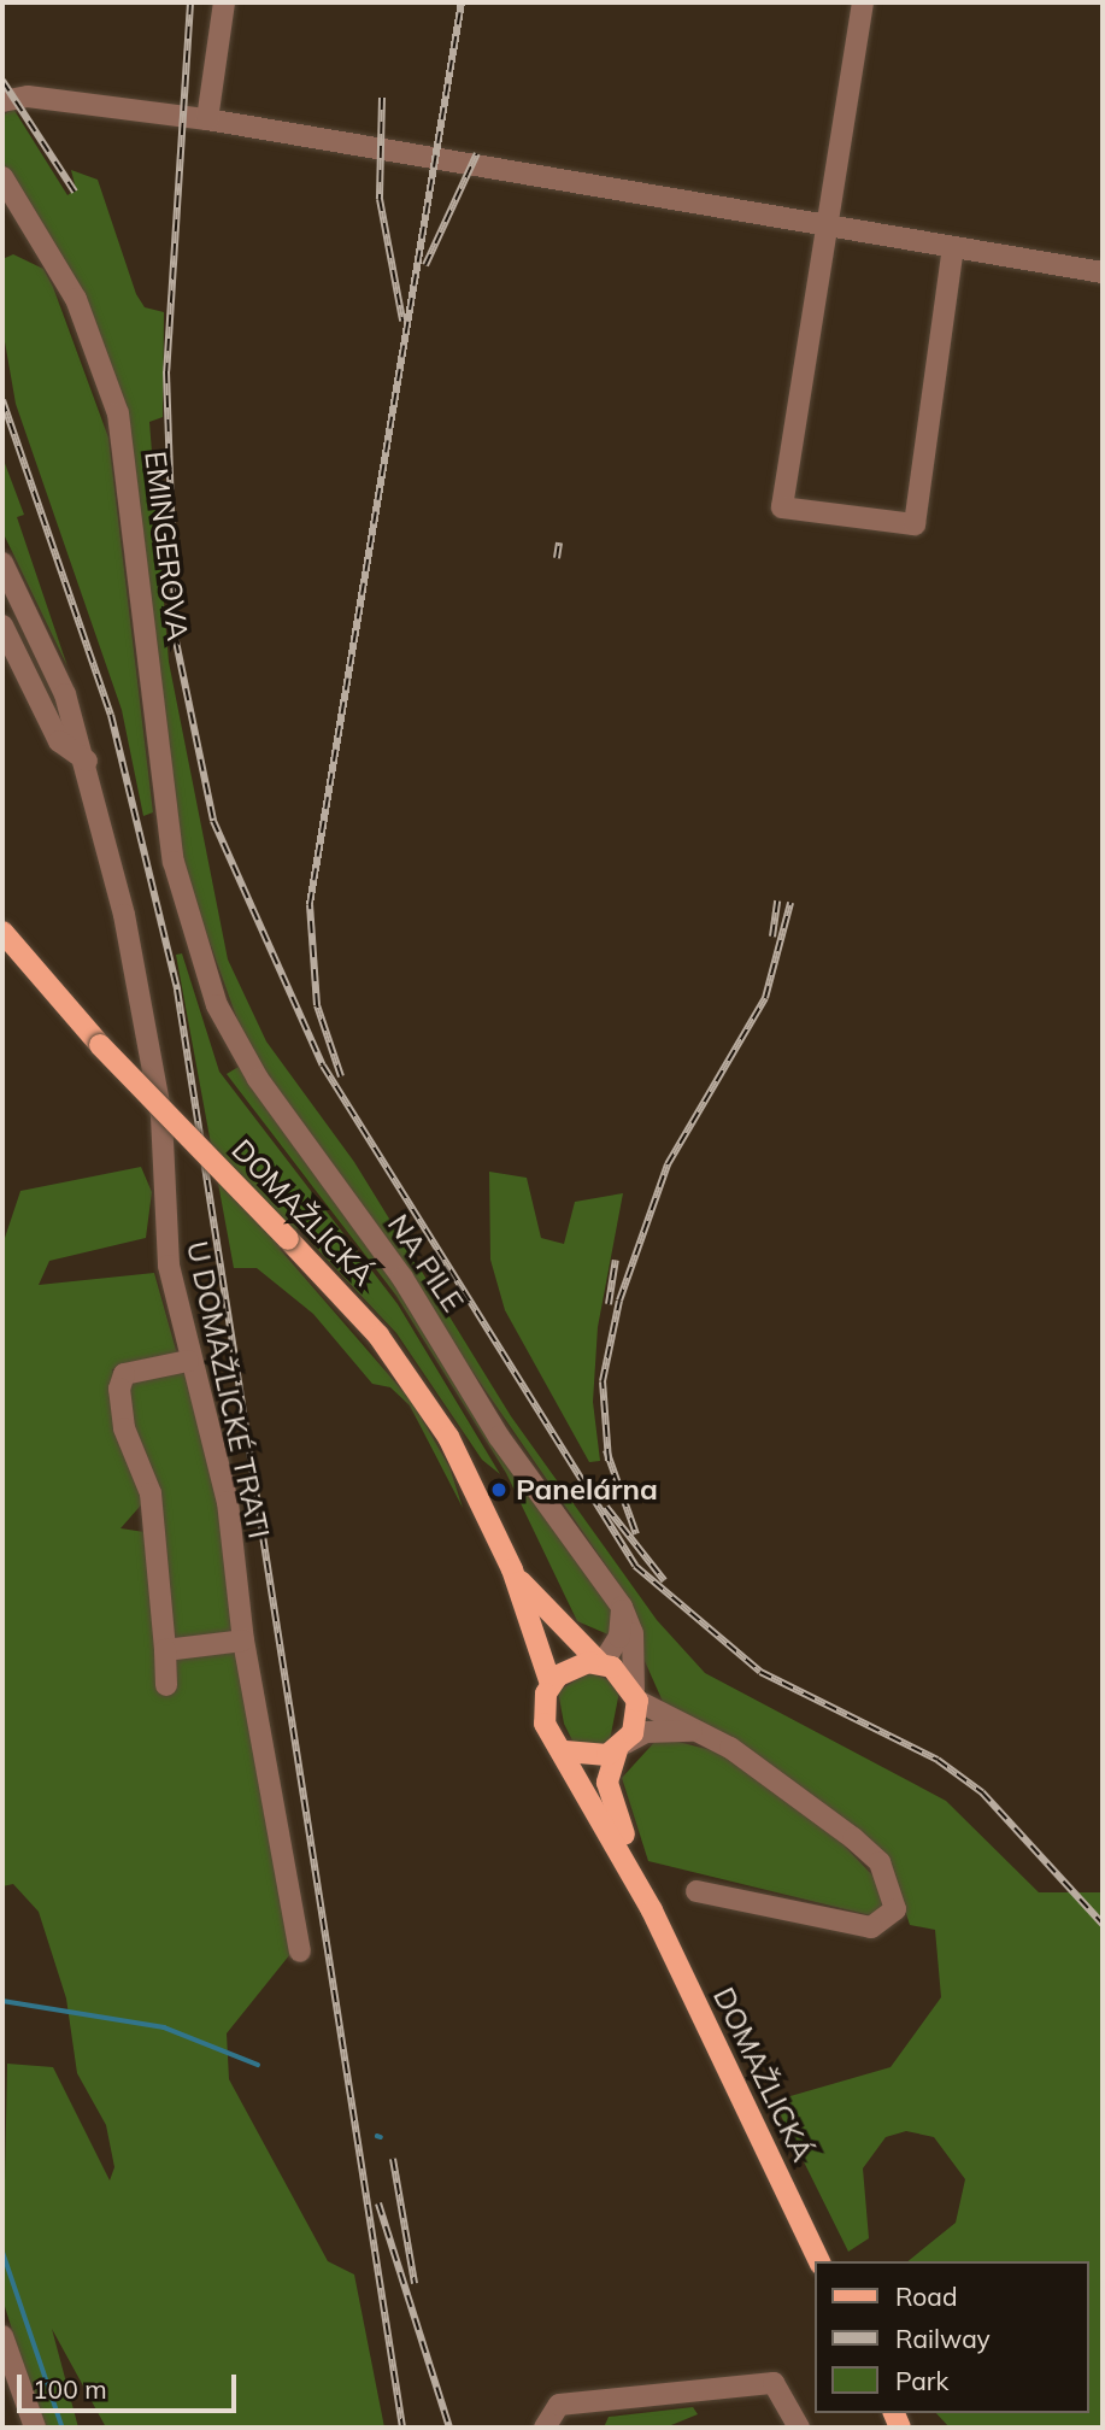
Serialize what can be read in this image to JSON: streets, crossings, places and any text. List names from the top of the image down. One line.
{"streets":{"main road":["DOMAŽLICKÁ"],"street":["EMINGEROVA","NA PILE","U DOMAŽLICKÉ TRATI"]},"crossings":[["EMINGEROVA","NA PILE"]],"places":["Panelárna"],"legend":["Road","Railway","Park"],"scale_bar":"100 m"}
